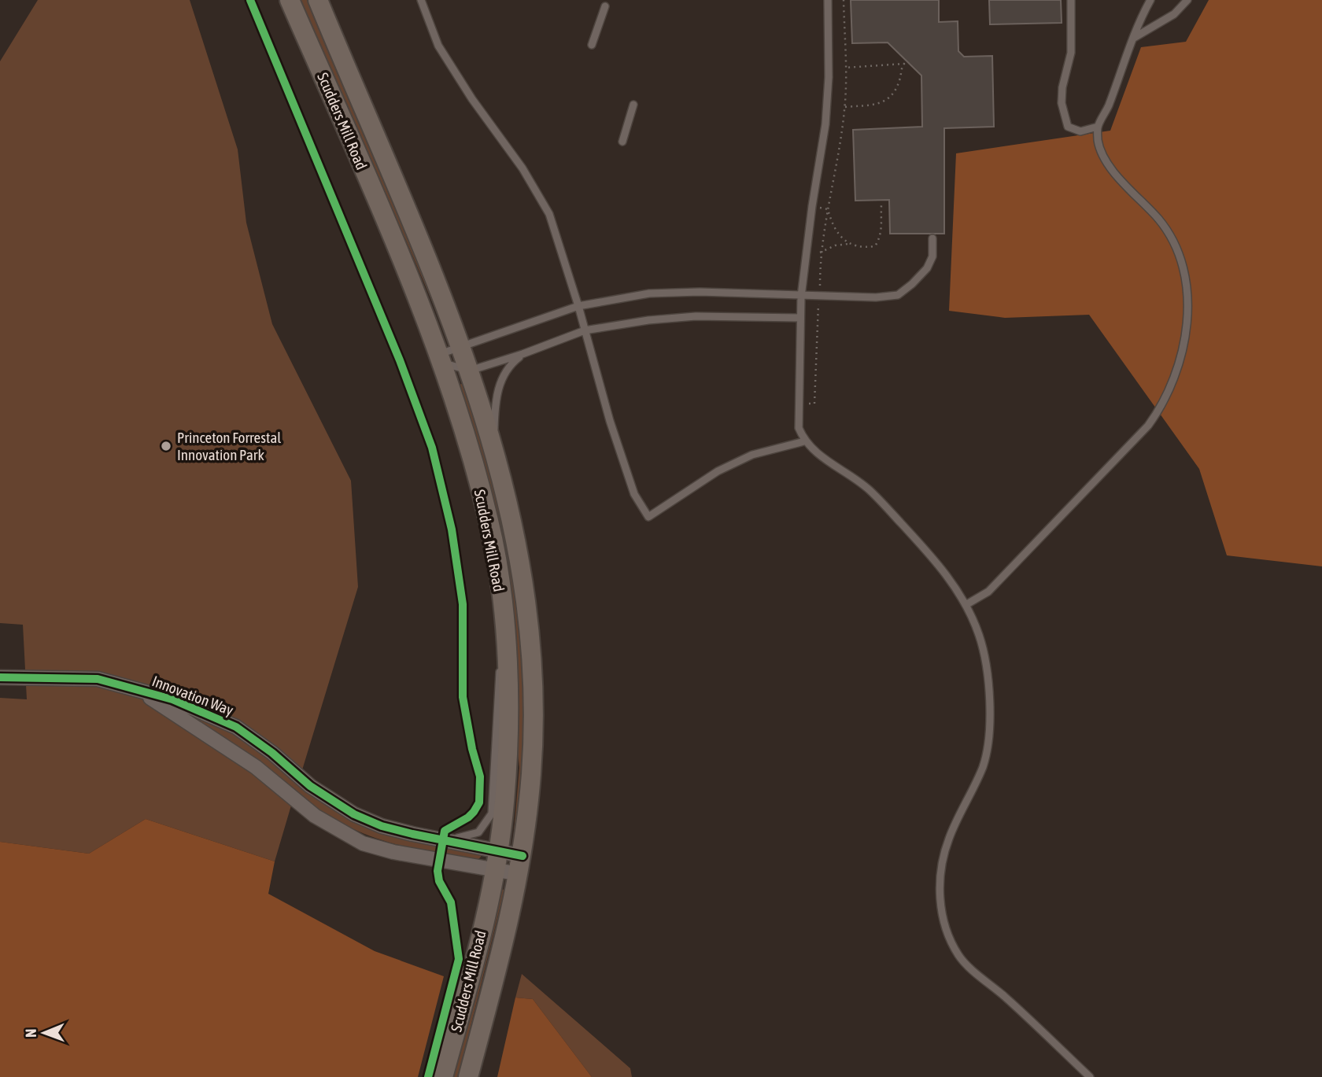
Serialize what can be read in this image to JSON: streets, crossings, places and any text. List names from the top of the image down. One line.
{"streets":{"main road":["Scudders Mill Road"],"street":["Innovation Way"]},"crossings":[["Scudders Mill Road","Innovation Way"]],"places":["Princeton Forrestal Innovation Park"],"north":"left"}
